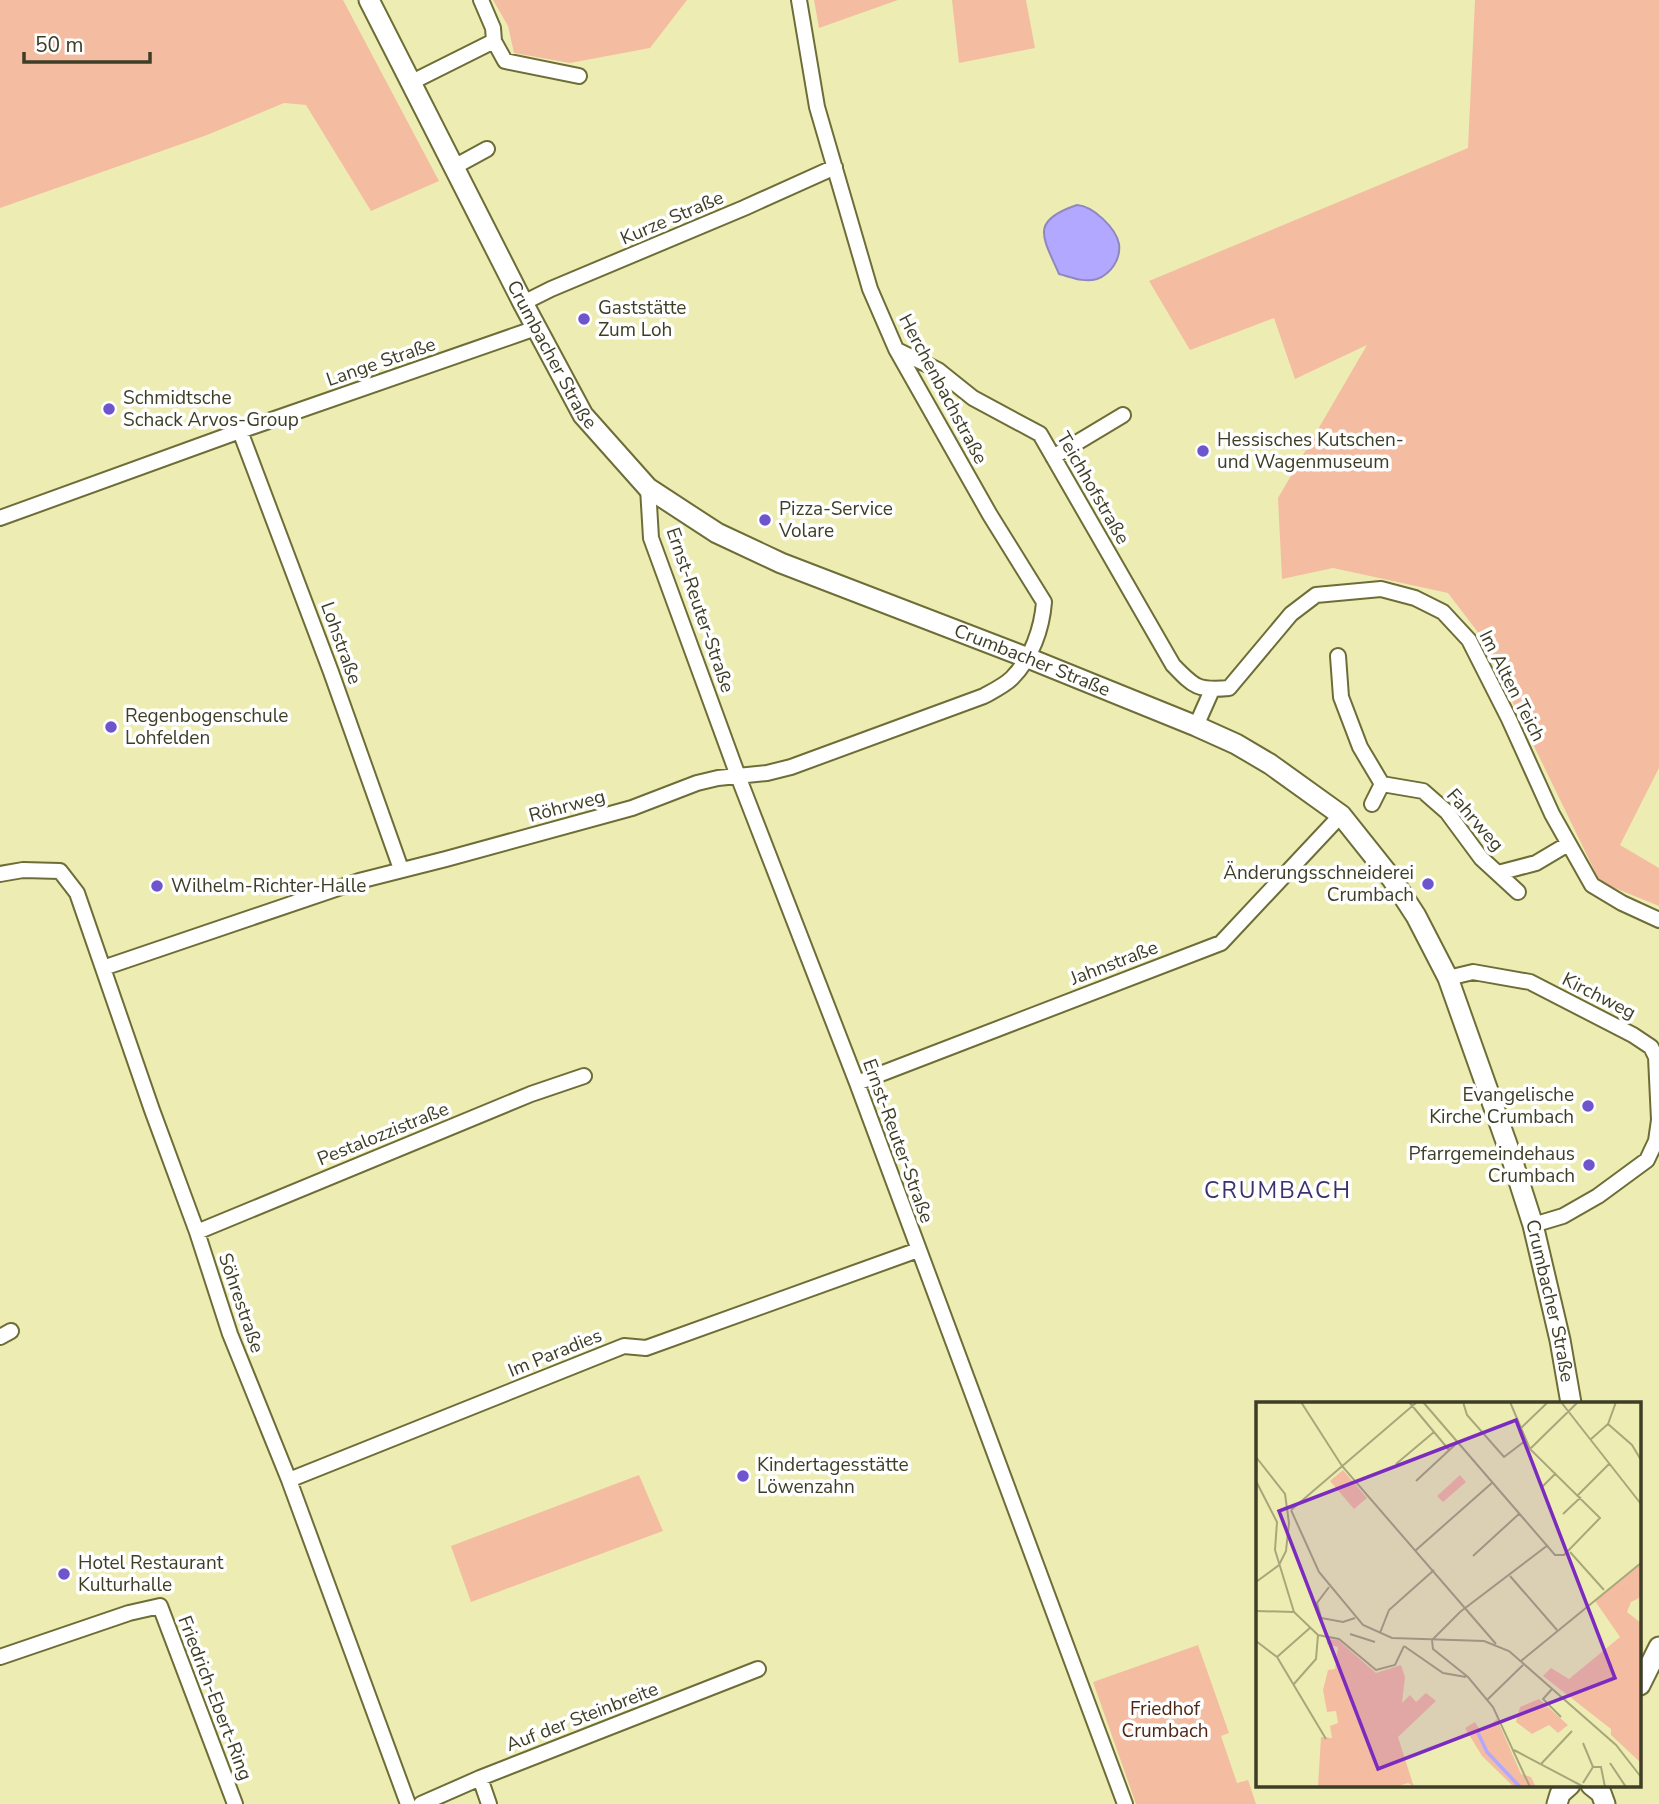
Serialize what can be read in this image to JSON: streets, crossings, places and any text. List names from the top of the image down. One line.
{"streets":{"main road":["Crumbacher Straße"],"street":["Kurze Straße","Lange Straße","Herchenbachstraße","Teichhofstraße","Ernst-Reuter-Straße","Lohstraße","Im Alten Teich","Röhrweg","Fahrweg","Jahnstraße","Kirchweg","Pestalozzistraße","Söhrestraße","Im Paradies","Friedrich-Ebert-Ring","Auf der Steinbreite"]},"crossings":[["Kurze Straße","Crumbacher Straße"],["Kurze Straße","Herchenbachstraße"],["Crumbacher Straße","Lange Straße"],["Crumbacher Straße","Herchenbachstraße"],["Crumbacher Straße","Ernst-Reuter-Straße"],["Crumbacher Straße","Röhrweg"],["Crumbacher Straße","Jahnstraße"],["Crumbacher Straße","Kirchweg"],["Lange Straße","Lohstraße"],["Herchenbachstraße","Teichhofstraße"],["Herchenbachstraße","Röhrweg"],["Teichhofstraße","Im Alten Teich"],["Ernst-Reuter-Straße","Röhrweg"],["Ernst-Reuter-Straße","Jahnstraße"],["Ernst-Reuter-Straße","Im Paradies"],["Lohstraße","Röhrweg"],["Im Alten Teich","Fahrweg"],["Röhrweg","Söhrestraße"],["Pestalozzistraße","Söhrestraße"],["Söhrestraße","Im Paradies"]],"districts":["CRUMBACH"],"parks":["Friedhof Crumbach"],"places":["Gaststätte Zum Loh","Schmidtsche Schack Arvos-Group","Hessisches Kutschen- und Wagenmuseum","Pizza-Service Volare","Regenbogenschule Lohfelden","Änderungsschneiderei Crumbach","Wilhelm-Richter-Halle","Evangelische Kirche Crumbach","Pfarrgemeindehaus Crumbach","Kindertagesstätte Löwenzahn","Hotel Restaurant Kulturhalle"],"scale_bar":"50 m"}
